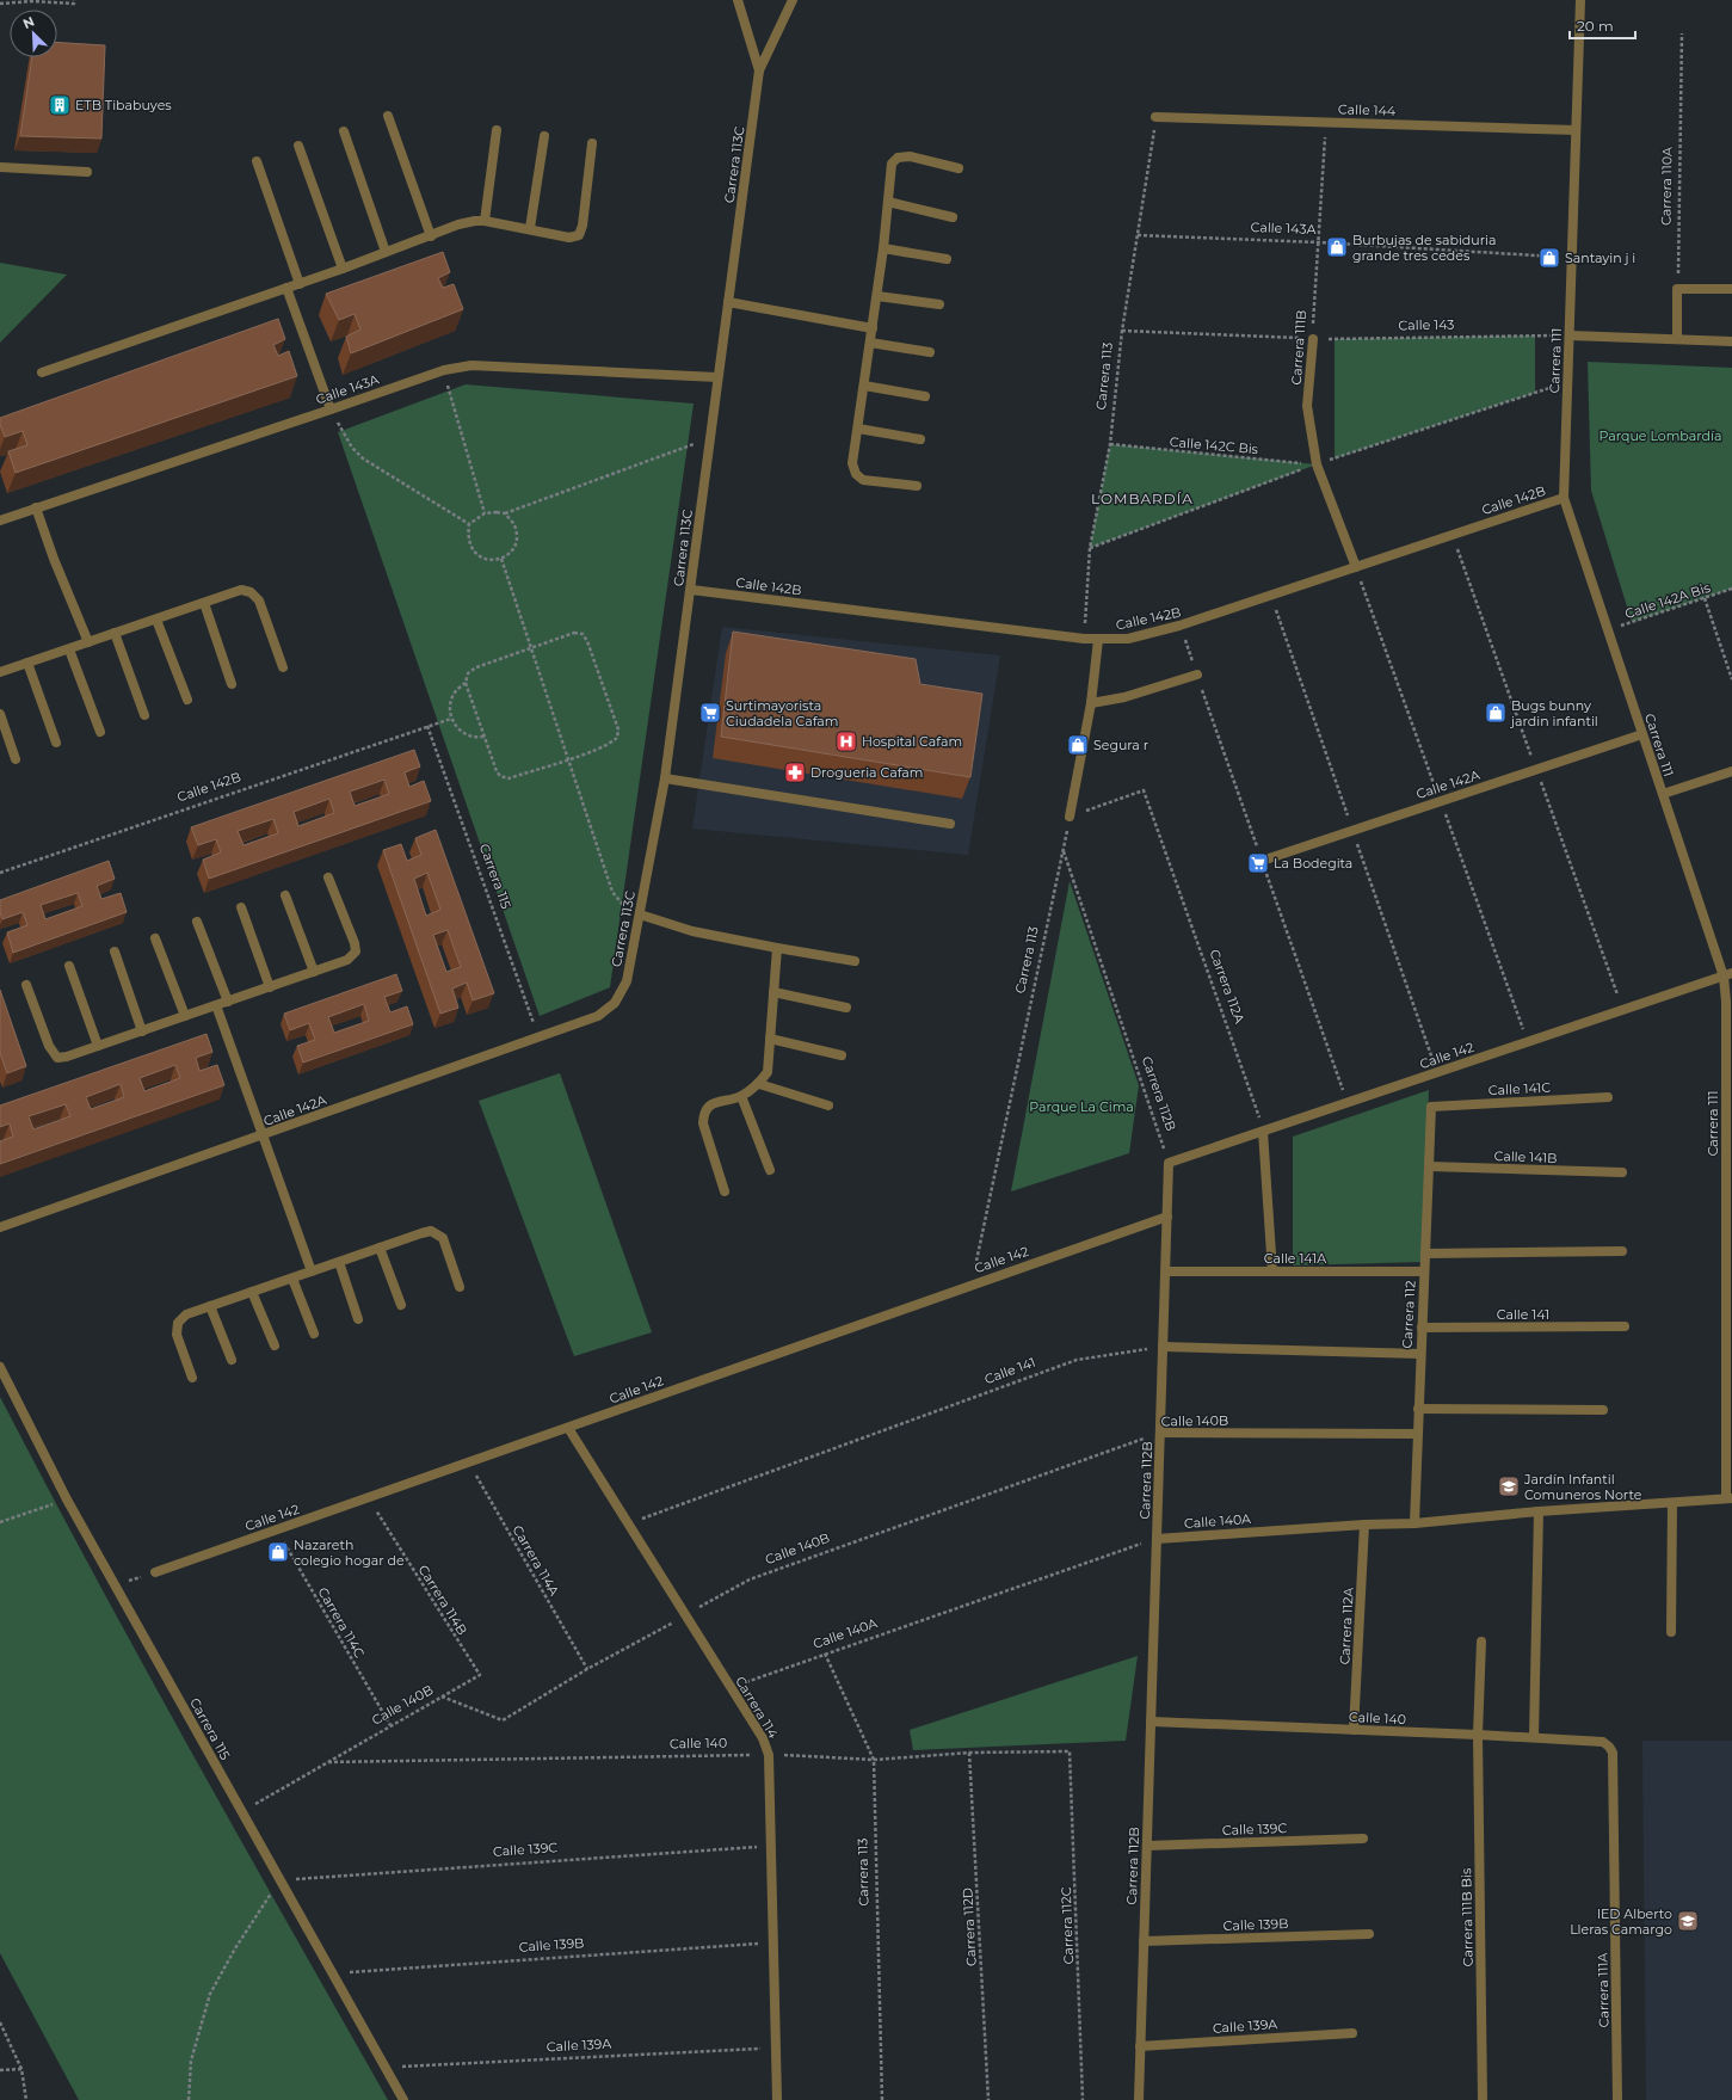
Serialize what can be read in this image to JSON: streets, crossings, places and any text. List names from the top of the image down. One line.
{"streets":{"street":["Calle 144","Carrera 113C","Calle 143A","Carrera 111B","Carrera 111","Calle 142B","Calle 142A","Carrera 115","Carrera 112A","Calle 142","Calle 141C","Carrera 112B","Calle 141B","Calle 141A","Carrera 112","Calle 141","Calle 140B","Calle 140A","Carrera 114","Calle 140","Calle 139C","Carrera 111B Bis","Calle 139B","Carrera 111A","Calle 139A"],"path":["Carrera 110A","Calle 143","Carrera 113","Calle 142C Bis","Calle 142A Bis","Carrera 114A","Carrera 114B","Carrera 114C","Carrera 112C","Carrera 112D"]},"crossings":[["Calle 144","Carrera 111B"],["Calle 144","Carrera 111"],["Calle 144","Carrera 113"],["Carrera 113C","Calle 143A"],["Carrera 113C","Calle 142B"],["Carrera 113C","Calle 142A"],["Calle 143A","Carrera 111B"],["Calle 143A","Carrera 111"],["Calle 143A","Carrera 113"],["Calle 143","Carrera 111B"],["Calle 143","Carrera 111"],["Calle 143","Carrera 113"],["Carrera 111B","Calle 142C Bis"],["Carrera 111B","Calle 142B"],["Carrera 111","Calle 142B"],["Carrera 111","Calle 142A Bis"],["Carrera 111","Calle 142A"],["Carrera 111","Calle 142"],["Carrera 111","Calle 140A"],["Carrera 113","Calle 142C Bis"],["Carrera 113","Calle 142B"],["Carrera 113","Carrera 112A"],["Carrera 113","Calle 142"],["Carrera 113","Carrera 112B"],["Carrera 113","Calle 140A"],["Carrera 113","Calle 140"],["Calle 142B","Carrera 115"],["Calle 142A","Carrera 115"],["Carrera 115","Calle 140B"],["Carrera 115","Calle 139C"],["Carrera 115","Calle 139B"],["Carrera 115","Calle 139A"],["Carrera 112A","Calle 142"],["Carrera 112A","Calle 140A"],["Carrera 112A","Calle 140"],["Calle 142","Carrera 112B"],["Calle 142","Carrera 114A"],["Calle 142","Carrera 114B"],["Calle 142","Carrera 114C"],["Calle 142","Carrera 114"],["Calle 141C","Carrera 112"],["Carrera 112B","Calle 141A"],["Carrera 112B","Calle 141"],["Carrera 112B","Calle 140B"],["Carrera 112B","Calle 140A"],["Carrera 112B","Calle 140"],["Carrera 112B","Calle 139C"],["Carrera 112B","Calle 139B"],["Carrera 112B","Calle 139A"],["Calle 141B","Carrera 112"],["Calle 141A","Carrera 112"],["Carrera 112","Calle 141"],["Carrera 112","Calle 140B"],["Carrera 112","Calle 140A"],["Calle 141","Carrera 114"],["Calle 140B","Carrera 114A"],["Calle 140B","Carrera 114B"],["Calle 140B","Carrera 114C"],["Calle 140B","Carrera 114"],["Calle 140B","Calle 140"],["Calle 140A","Carrera 114"],["Carrera 114","Calle 140"],["Carrera 114","Calle 139C"],["Carrera 114","Calle 139B"],["Carrera 114","Calle 139A"],["Calle 140","Carrera 111B Bis"],["Calle 140","Carrera 112C"],["Calle 140","Carrera 112D"],["Calle 140","Carrera 111A"]],"districts":["LOMBARDÍA"],"parks":["Parque Lombardía","Parque La Cima"],"places":{"building":["ETB Tibabuyes"],"shop":["Burbujas de sabiduria grande tres cedes","Santayin j i","Bugs bunny jardin infantil","Segura r","Nazareth colegio hogar de"],"supermarket":["Surtimayorista Ciudadela Cafam","La Bodegita"],"hospital":["Hospital Cafam"],"pharmacy":["Drogueria Cafam"],"school or university":["Jardín Infantil Comuneros Norte","IED Alberto Lleras Camargo"]},"scale_bar":"20 m","north":"top left"}
